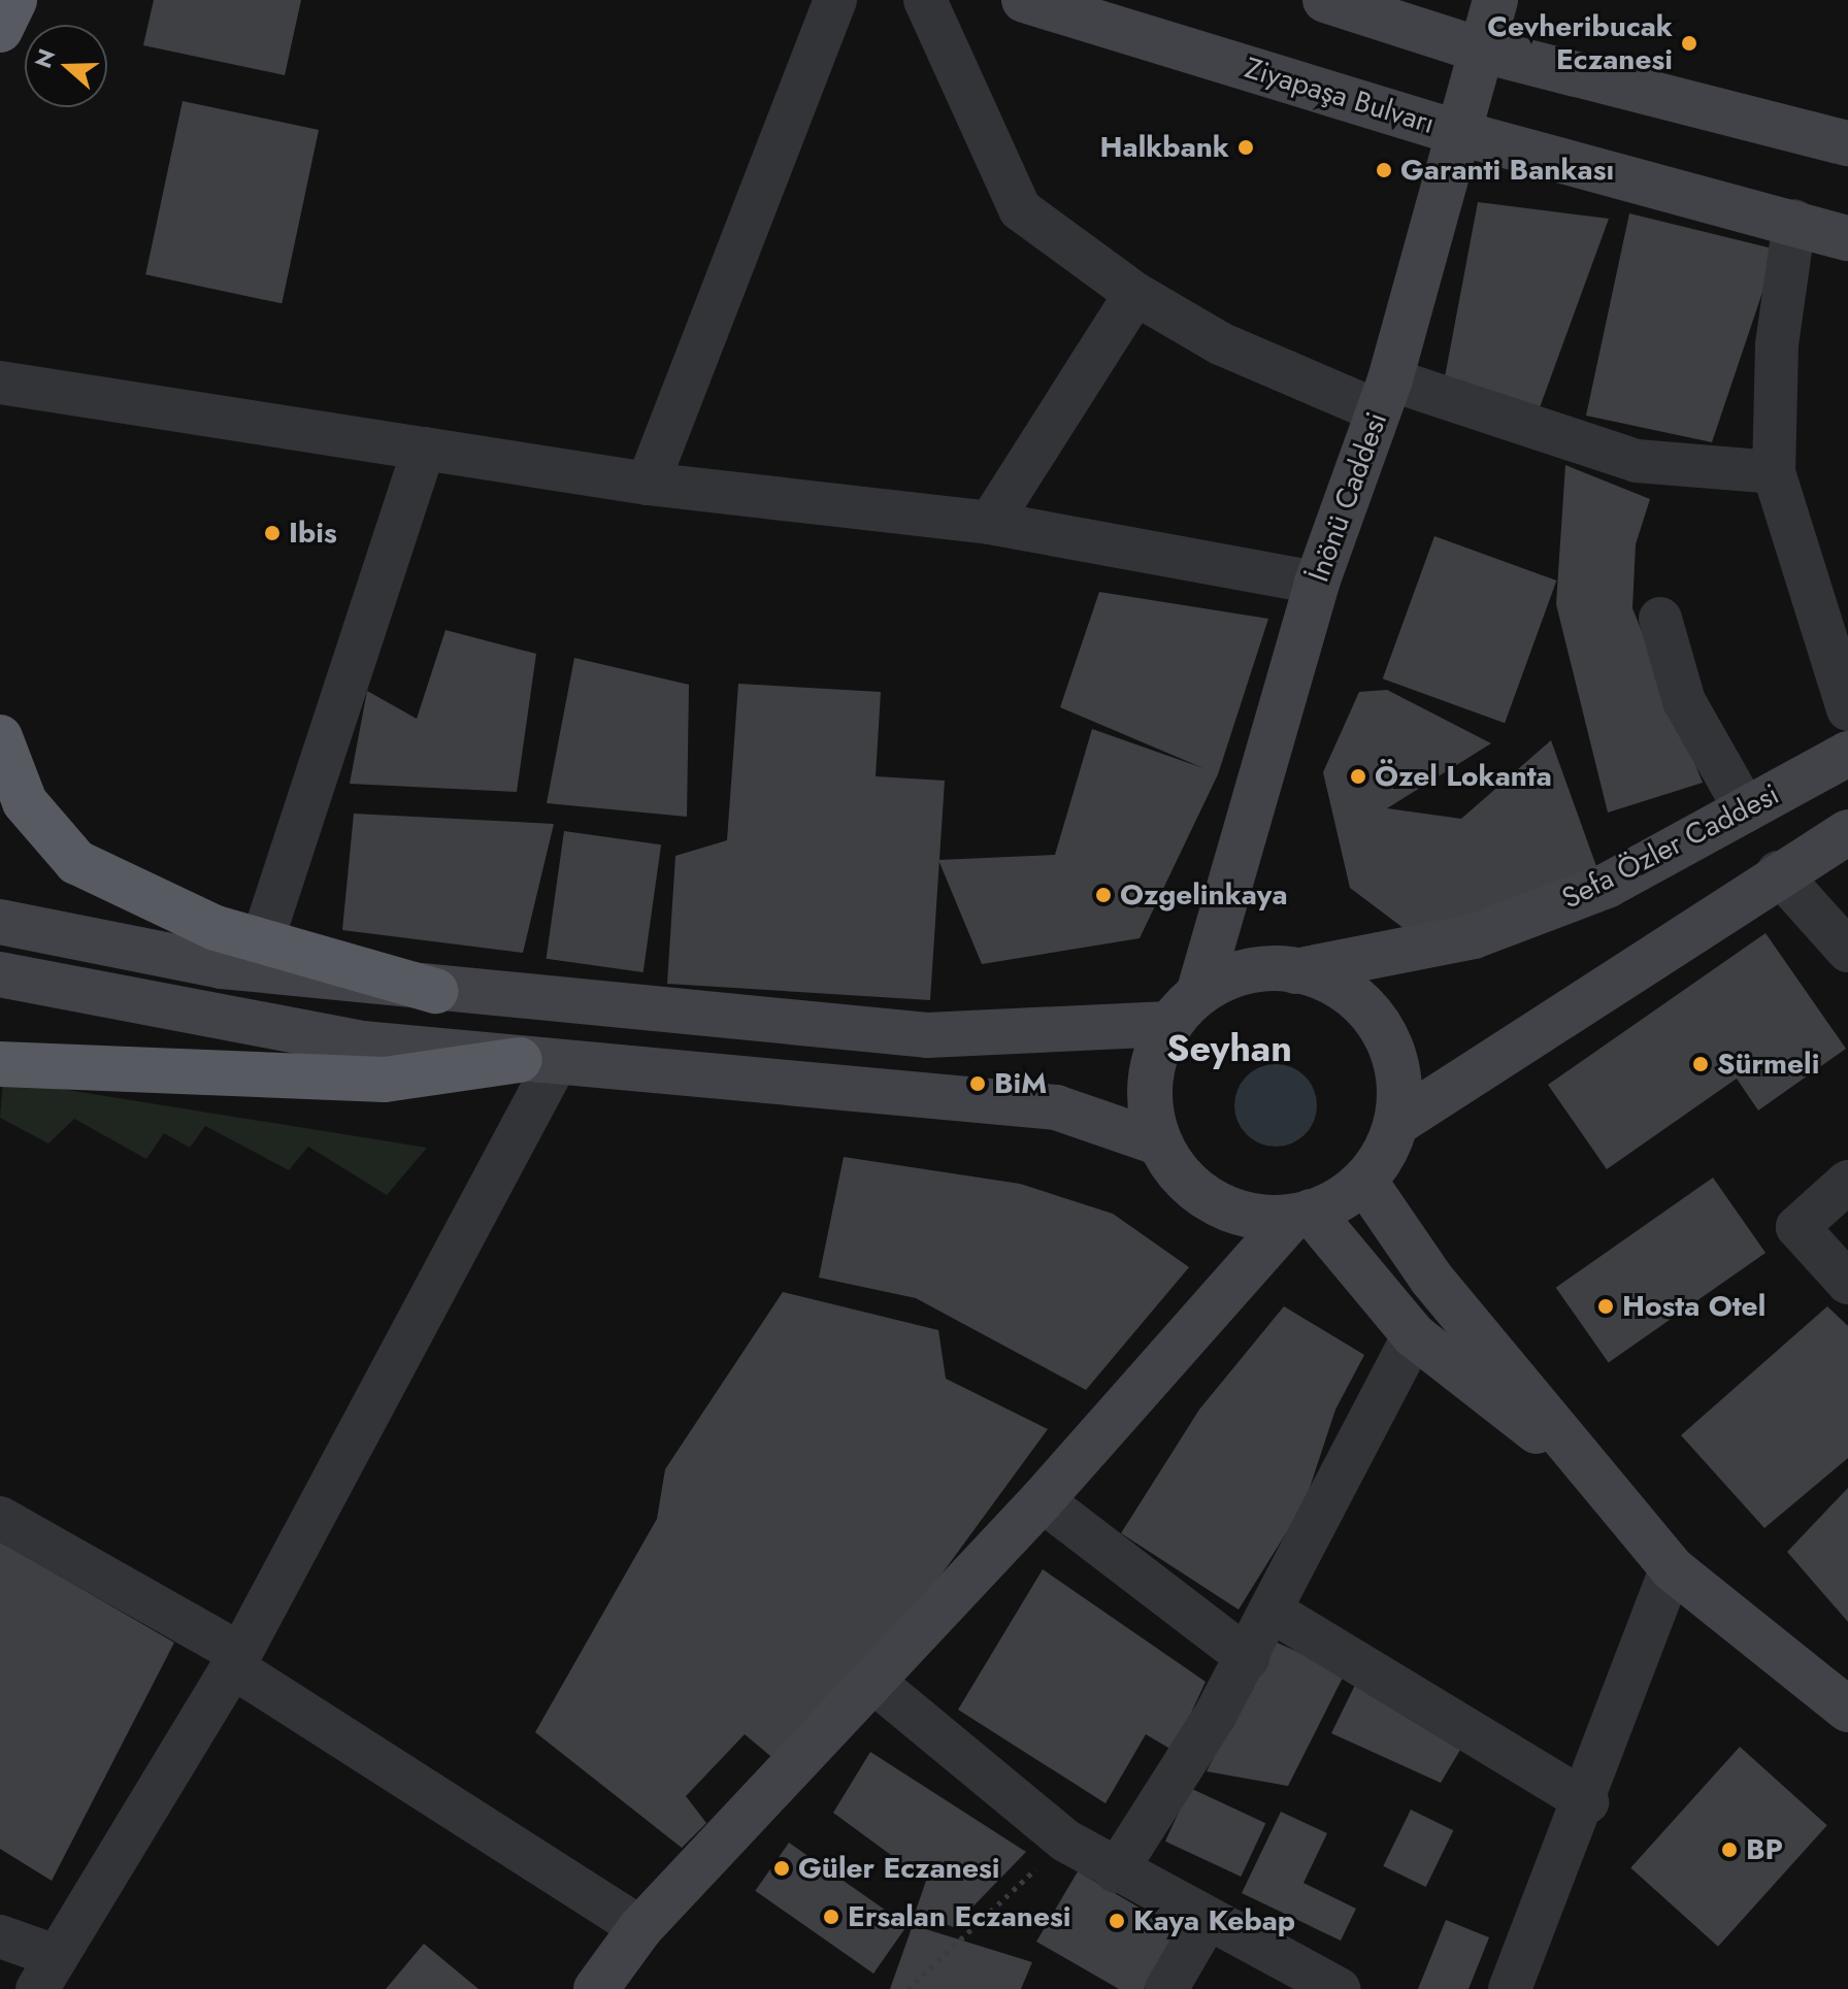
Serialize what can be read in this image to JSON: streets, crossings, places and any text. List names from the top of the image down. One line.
{"streets":{"main road":["Ziyapaşa Bulvarı","İnönü Caddesi","Sefa Özler Caddesi"]},"crossings":[["Ziyapaşa Bulvarı","İnönü Caddesi"],["İnönü Caddesi","Sefa Özler Caddesi"]],"districts":["Seyhan"],"places":["Cevheribucak Eczanesi","Halkbank","Garanti Bankası","Ibis","Özel Lokanta","Ozgelinkaya","Sürmeli","BiM","Hosta Otel","BP","Güler Eczanesi","Ersalan Eczanesi","Kaya Kebap"],"north":"left"}
